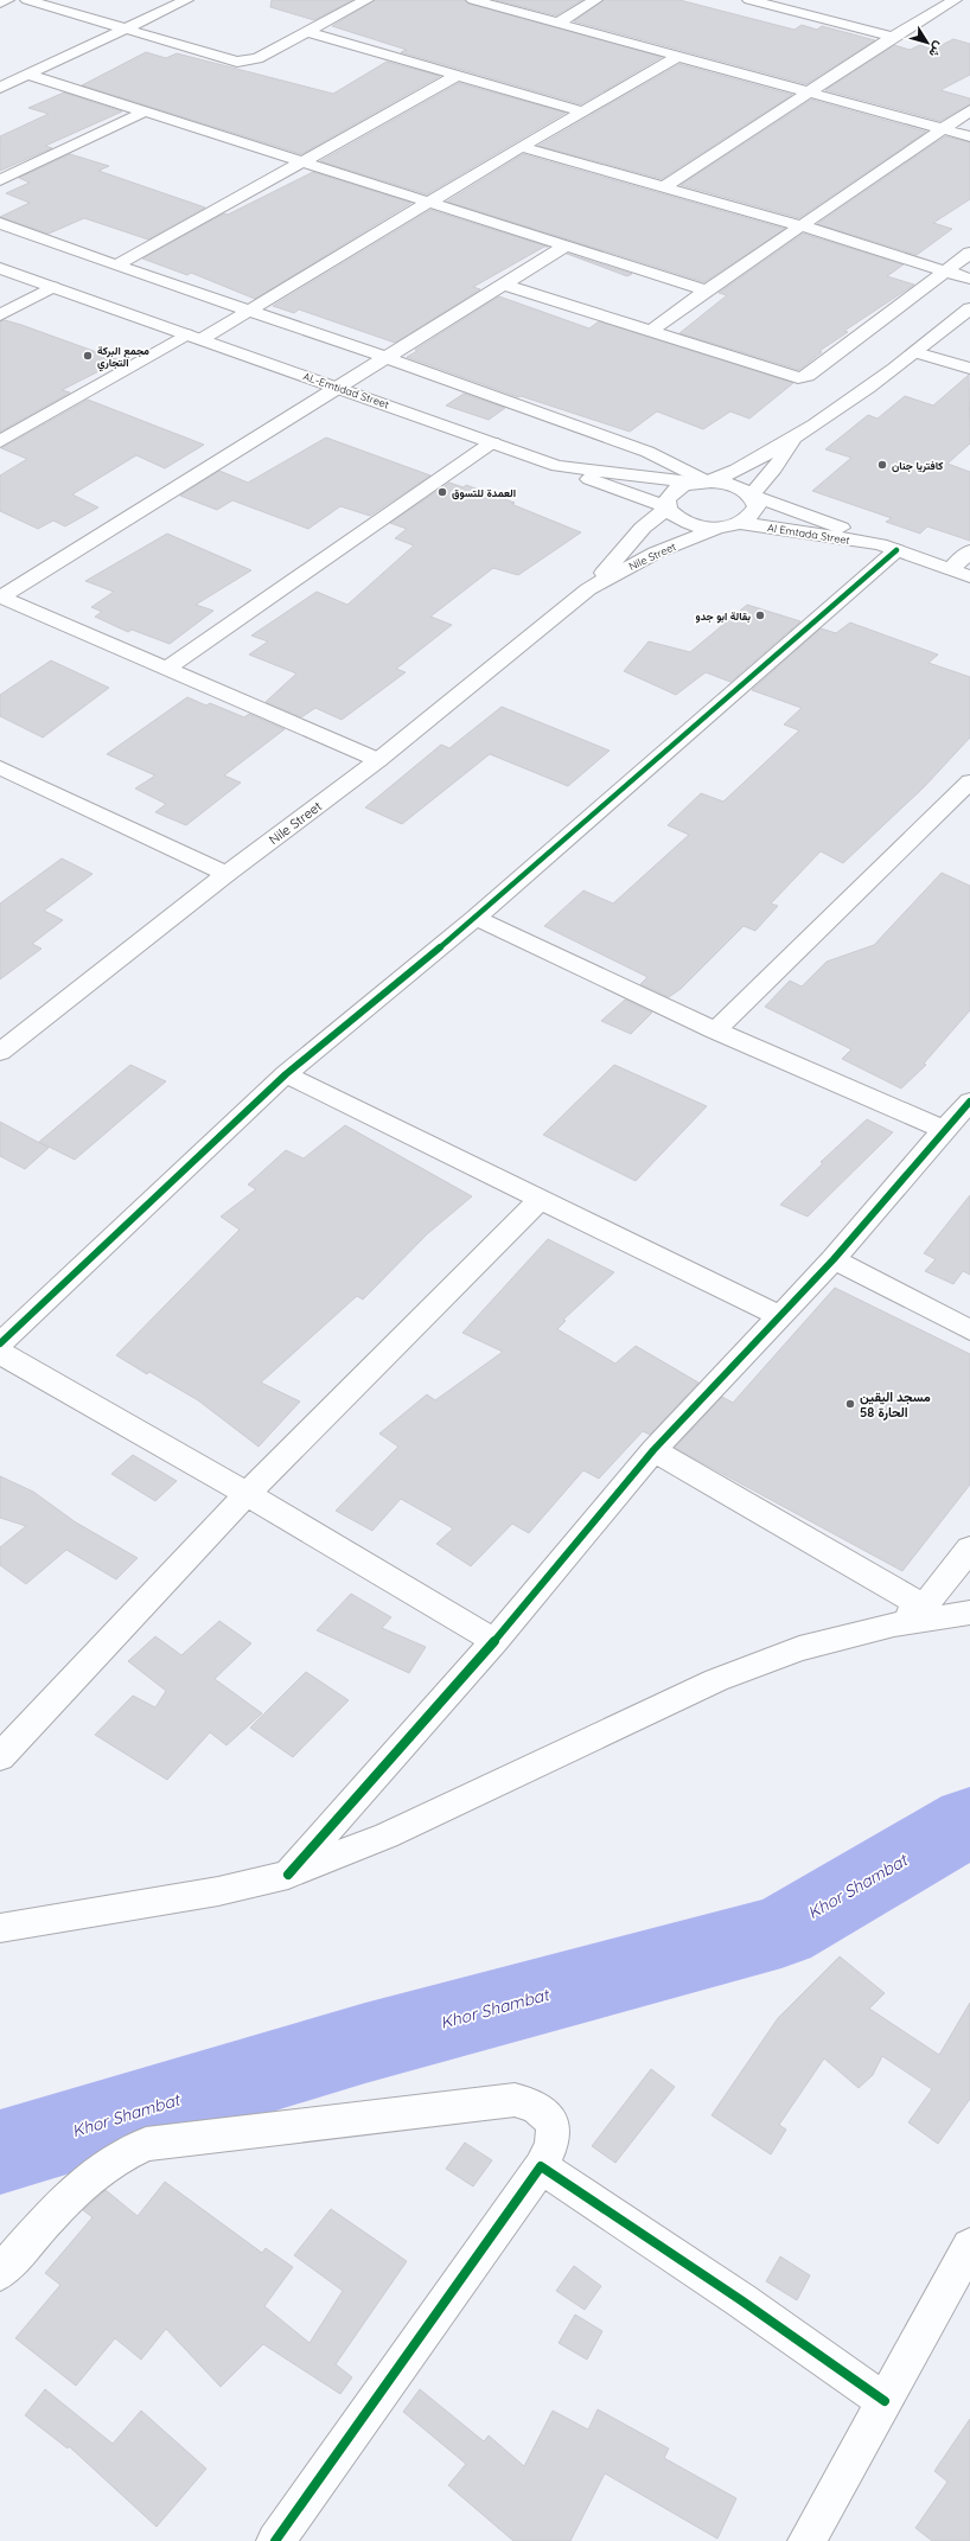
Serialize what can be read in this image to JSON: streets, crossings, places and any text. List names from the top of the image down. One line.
{"streets":{"street":["AL-Emtidad Street","Al Emtada Street","Nile Street"]},"water":["Khor Shambat"],"places":["مجمع البركة التجاري","كافتريا جنان","العمدة للتسوق","بقالة ابو جدو","مسجد اليقين الحارة 58"],"north":"bottom right"}
